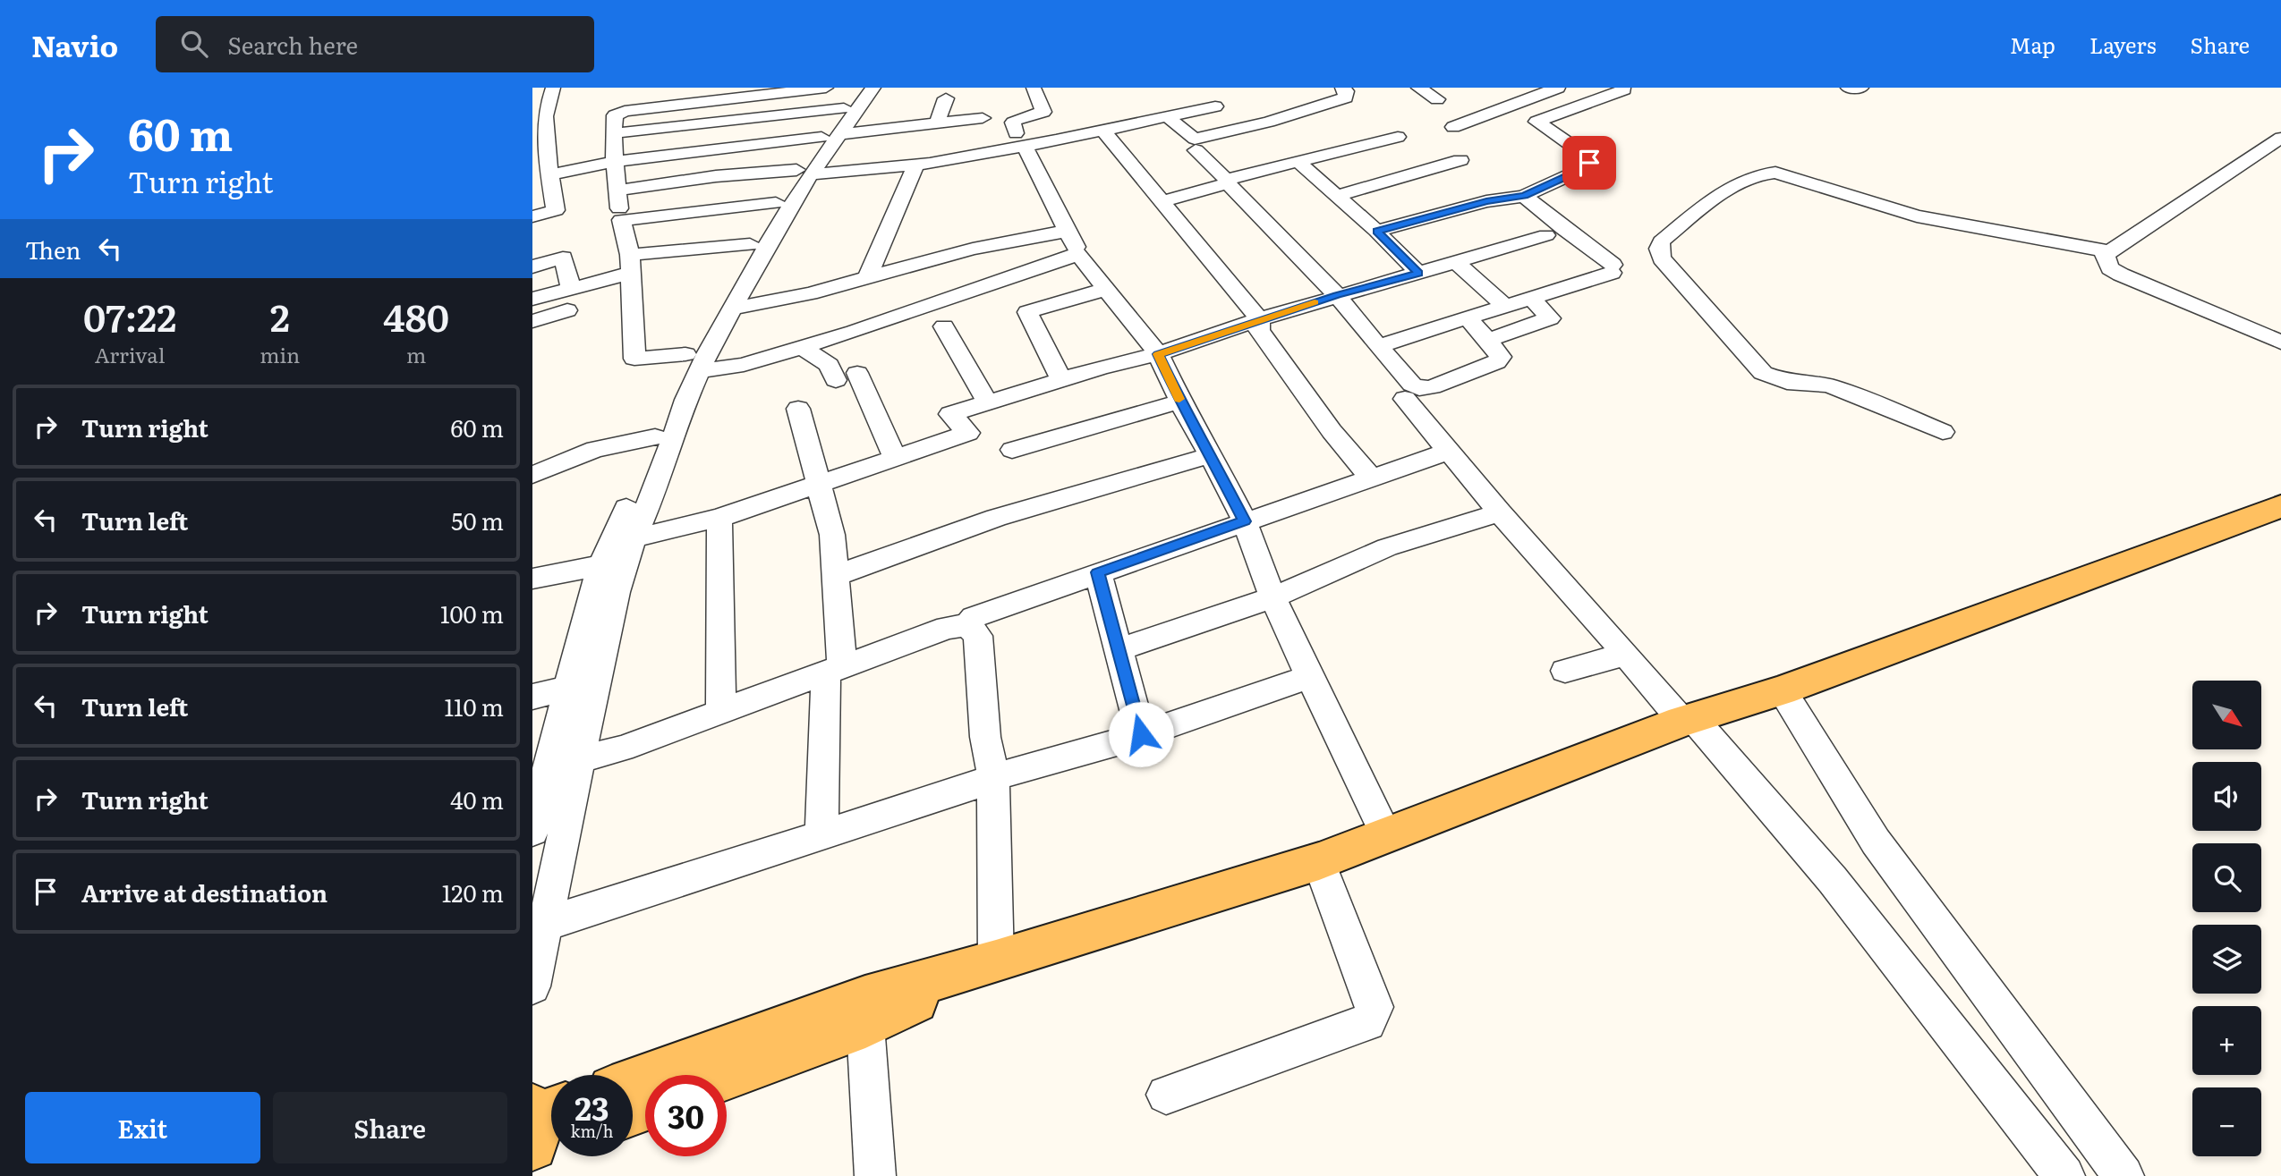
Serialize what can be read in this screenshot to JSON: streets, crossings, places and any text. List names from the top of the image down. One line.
{"north":"bottom right","page":{"header":"Navio","search":"Search here","nav":["Map","Layers","Share"],"turn":["60 m","Turn right"],"then":"Then","eta":["07:22","Arrival","2","min","480","m"],"list":[{"name":"Turn right","value":"60 m"},{"name":"Turn left","value":"50 m"},{"name":"Turn right","value":"100 m"},{"name":"Turn left","value":"110 m"},{"name":"Turn right","value":"40 m"},{"name":"Arrive at destination","value":"120 m"}],"map_buttons":["+","−"],"speed":"23 km/h","limit":"30","buttons":["Exit","Share"]}}
